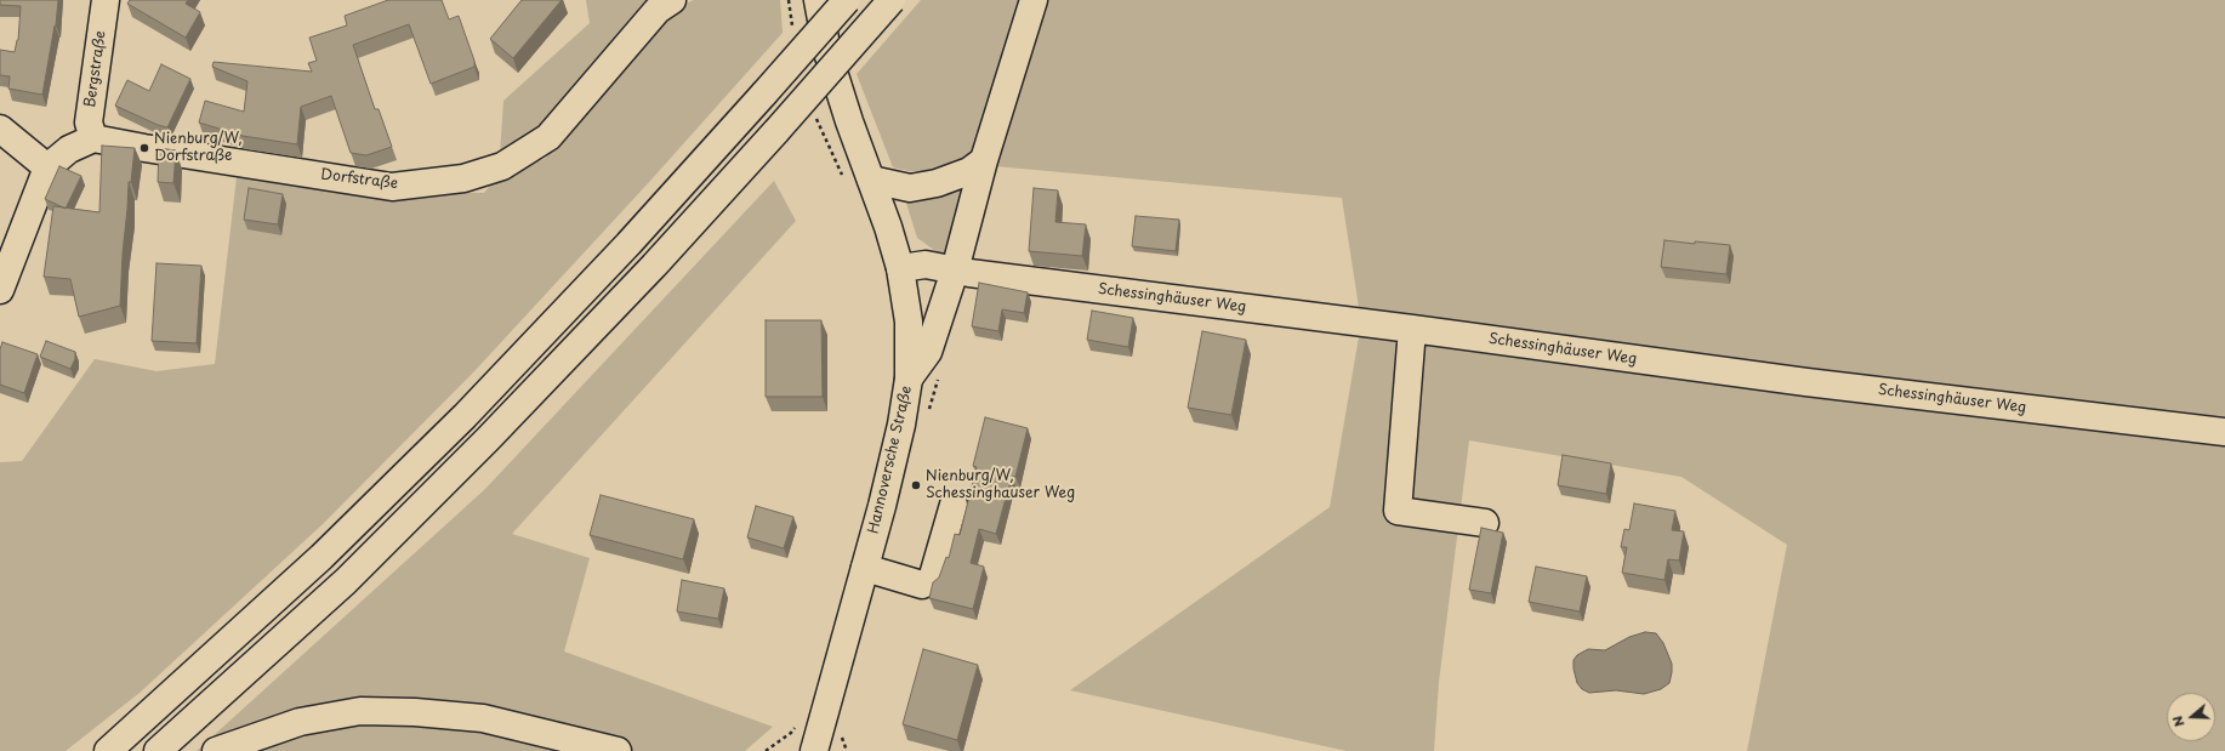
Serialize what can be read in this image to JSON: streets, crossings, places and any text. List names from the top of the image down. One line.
{"streets":{"main road":["Bergstraße","Dorfstraße","Schessinghäuser Weg","Hannoversche Straße"]},"crossings":[["Bergstraße","Dorfstraße"],["Schessinghäuser Weg","Hannoversche Straße"]],"places":["Nienburg/W, Dorfstraße","Nienburg/W, Schessinghauser Weg"],"north":"left"}
